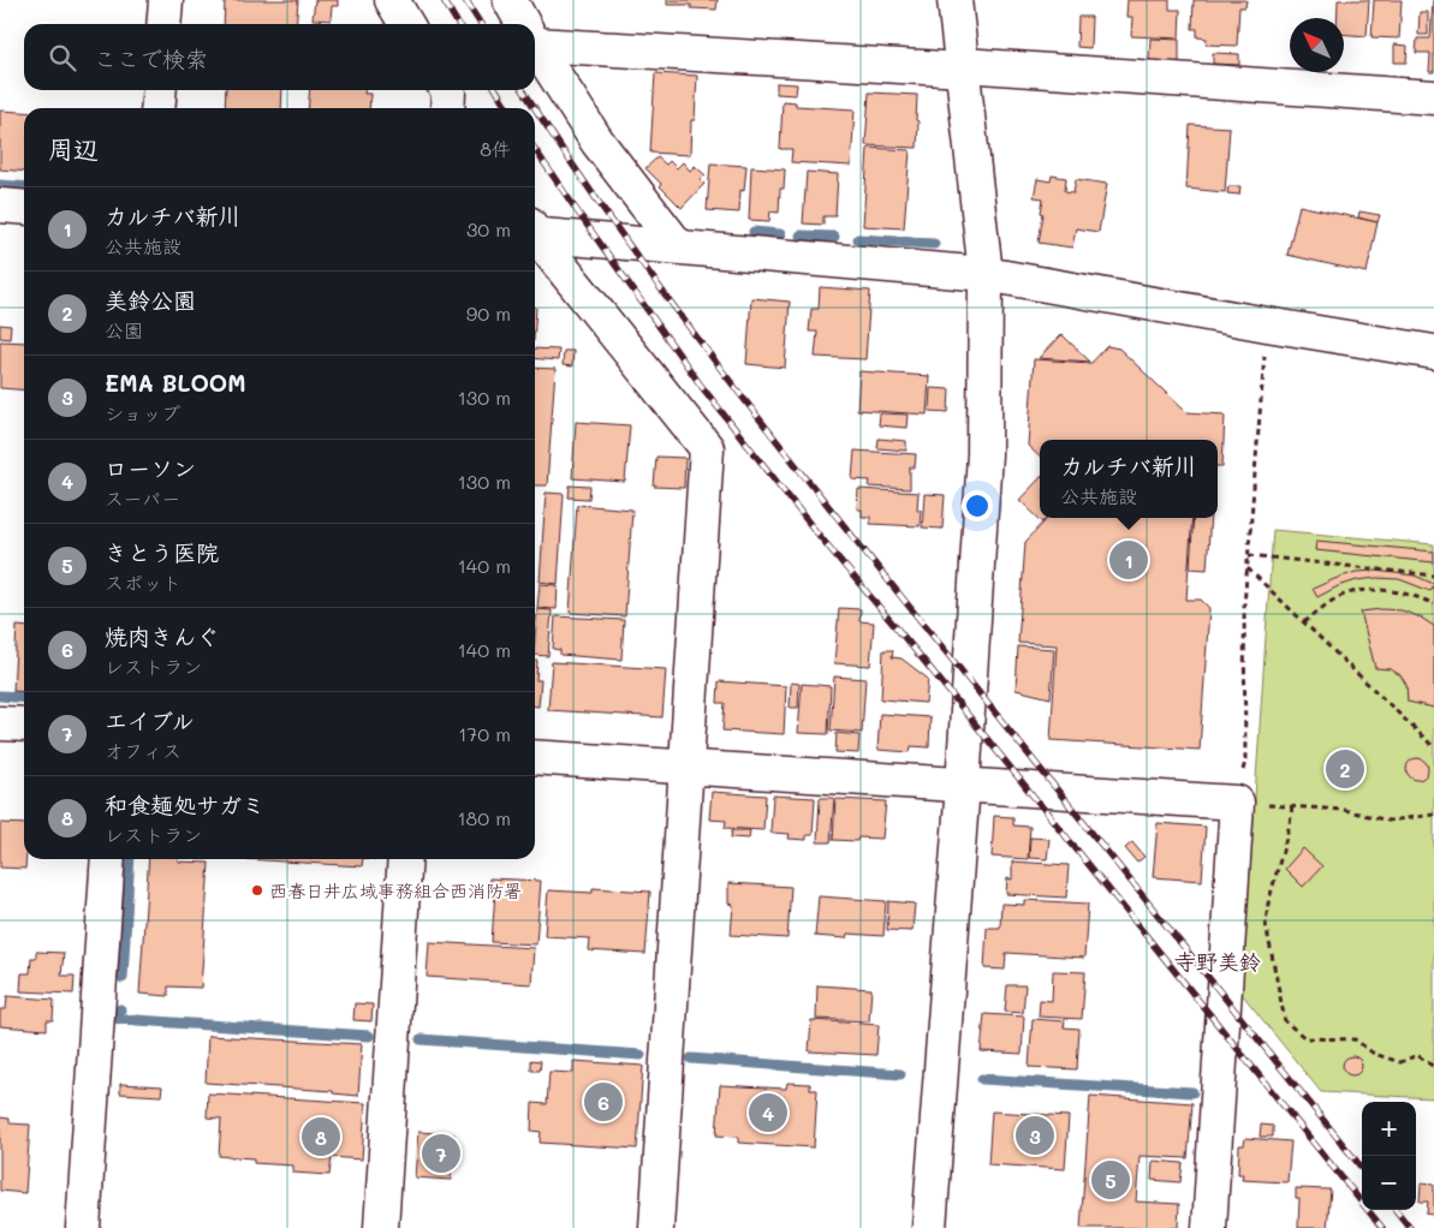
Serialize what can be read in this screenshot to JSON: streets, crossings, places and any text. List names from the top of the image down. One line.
{"districts":["寺野美鈴"],"places":["西春日井広域事務組合西消防署"],"north":"top left","page":{"search":"ここで検索","heading":["周辺","8件"],"list":[{"mark":"1","name":"カルチバ新川","note":"公共施設","value":"30 m"},{"mark":"2","name":"美鈴公園","note":"公園","value":"90 m"},{"mark":"3","name":"EMA BLOOM","note":"ショップ","value":"130 m"},{"mark":"4","name":"ローソン","note":"スーパー","value":"130 m"},{"mark":"5","name":"きとう医院","note":"スポット","value":"140 m"},{"mark":"6","name":"焼肉きんぐ","note":"レストラン","value":"140 m"},{"mark":"7","name":"エイブル","note":"オフィス","value":"170 m"},{"mark":"8","name":"和食麺処サガミ","note":"レストラン","value":"180 m"}],"popup":["カルチバ新川","公共施設"],"pins":["1","2","6","4","3","8","7","5"],"map_buttons":["+","−"]}}
